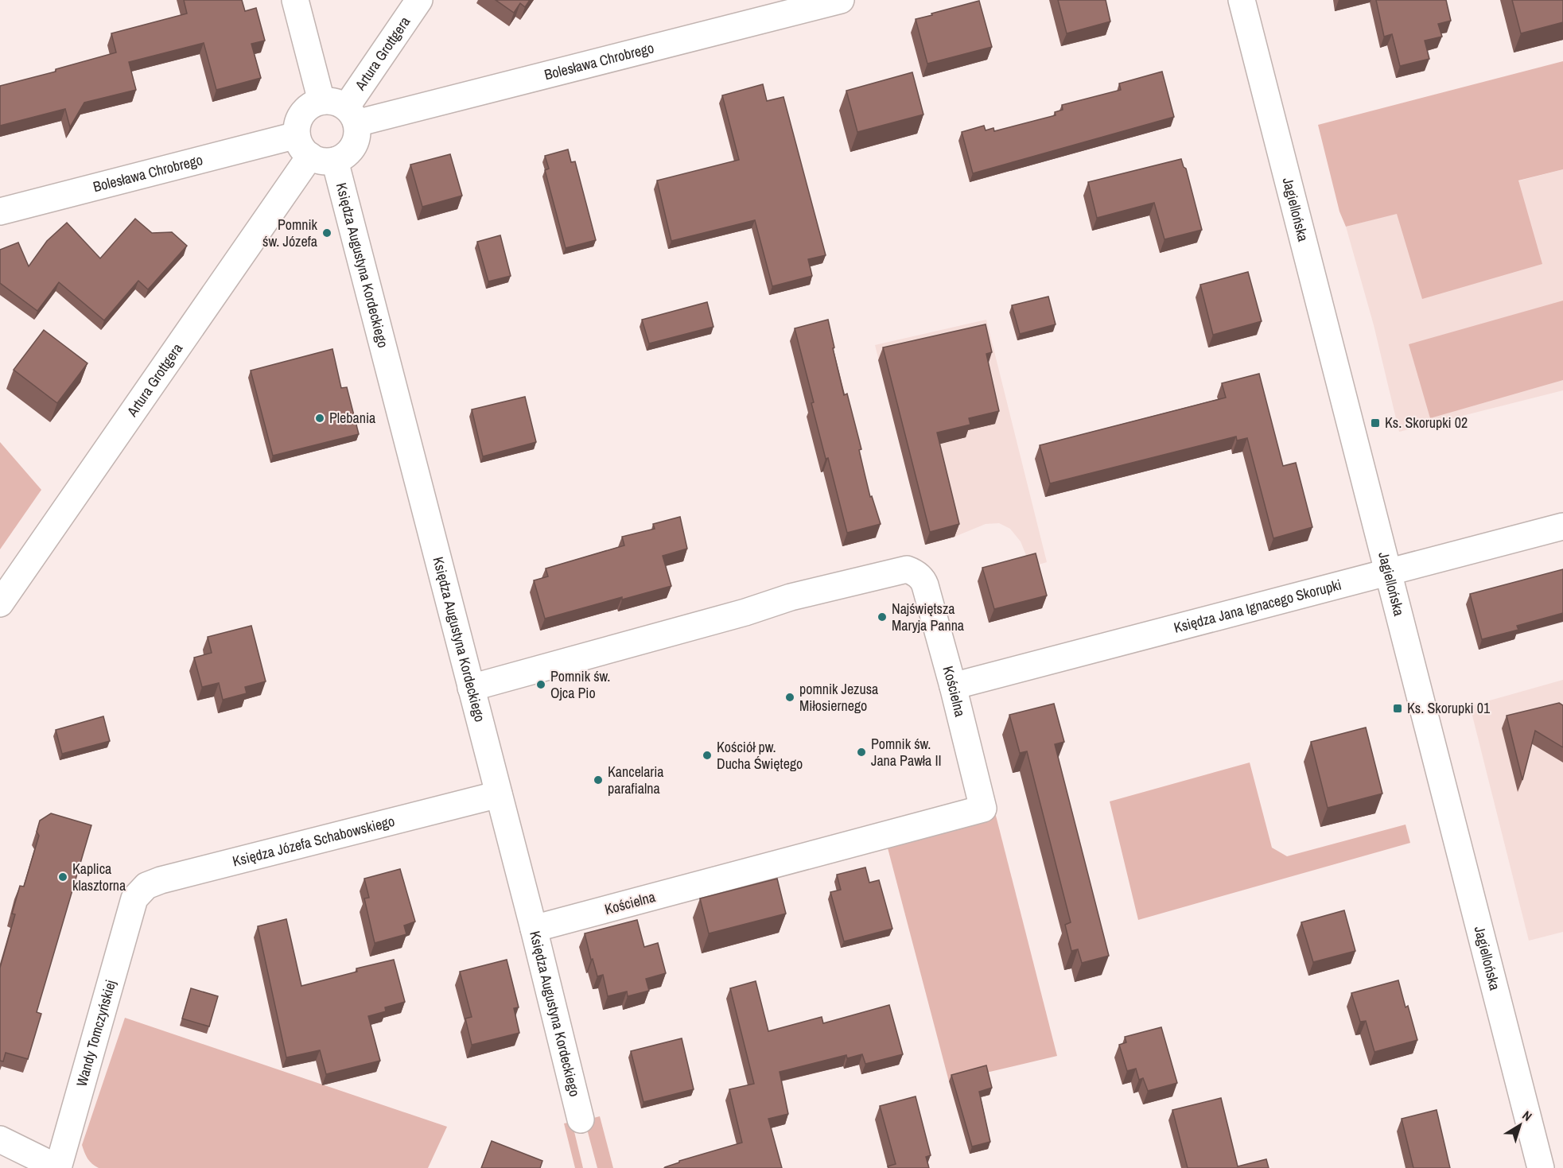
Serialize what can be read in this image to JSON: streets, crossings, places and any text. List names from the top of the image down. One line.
{"streets":{"street":["Artura Grottgera","Bolesława Chrobrego","Jagiellońska","Księdza Augustyna Kordeckiego","Księdza Jana Ignacego Skorupki","Kościelna","Księdza Józefa Schabowskiego","Wandy Tomczyńskiej"]},"crossings":[["Artura Grottgera","Bolesława Chrobrego"],["Artura Grottgera","Księdza Augustyna Kordeckiego"],["Bolesława Chrobrego","Księdza Augustyna Kordeckiego"],["Jagiellońska","Księdza Jana Ignacego Skorupki"],["Księdza Augustyna Kordeckiego","Kościelna"],["Księdza Augustyna Kordeckiego","Księdza Józefa Schabowskiego"],["Księdza Jana Ignacego Skorupki","Kościelna"],["Księdza Józefa Schabowskiego","Wandy Tomczyńskiej"]],"places":{"other":["Pomnik św. Józefa","Plebania","Najświętsza Maryja Panna","Pomnik św. Ojca Pio","pomnik Jezusa Miłosiernego","Pomnik św. Jana Pawła II","Kościół pw. Ducha Świętego","Kancelaria parafialna","Kaplica klasztorna"],"transit":["Ks. Skorupki 02","Ks. Skorupki 01"]},"north":"top right"}
